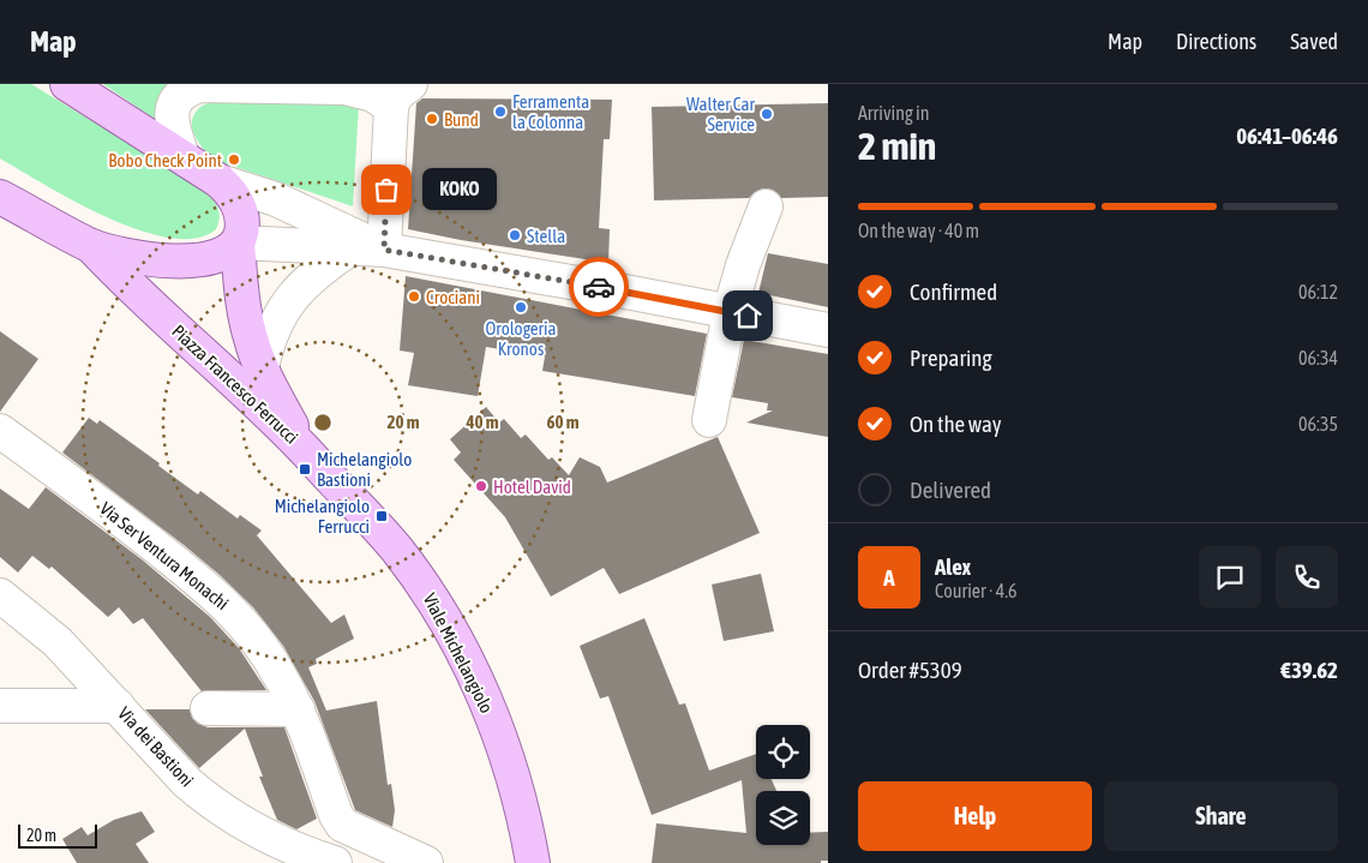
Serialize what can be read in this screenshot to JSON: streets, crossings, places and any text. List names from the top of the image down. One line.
{"streets":{"main road":["Piazza Francesco Ferrucci","Viale Michelangiolo"],"street":["Via Ser Ventura Monachi","Via dei Bastioni"]},"crossings":[["Piazza Francesco Ferrucci","Viale Michelangiolo"]],"places":{"other":["Ferramenta la Colonna","Walter Car Service","Bund","Bobo Check Point","KOKO","Stella","Crociani","Orologeria Kronos","Hotel David"],"transit":["Michelangiolo Bastioni","Michelangiolo Ferrucci"]},"scale_bar":"20 m","page":{"header":"Map","nav":["Map","Directions","Saved"],"heading":["2 min","Arriving in","06:41–06:46"],"panel":["Alex","Courier · 4.6","Order #5309","€39.62"],"bubble":"KOKO","bar":"On the way · 40 m","list":[["Confirmed","06:12"],["Preparing","06:34"],["On the way","06:35"],"Delivered"],"round":"A","buttons":["Help","Share"],"scale":"20 m"},"rings":["20 m","40 m","60 m"]}
